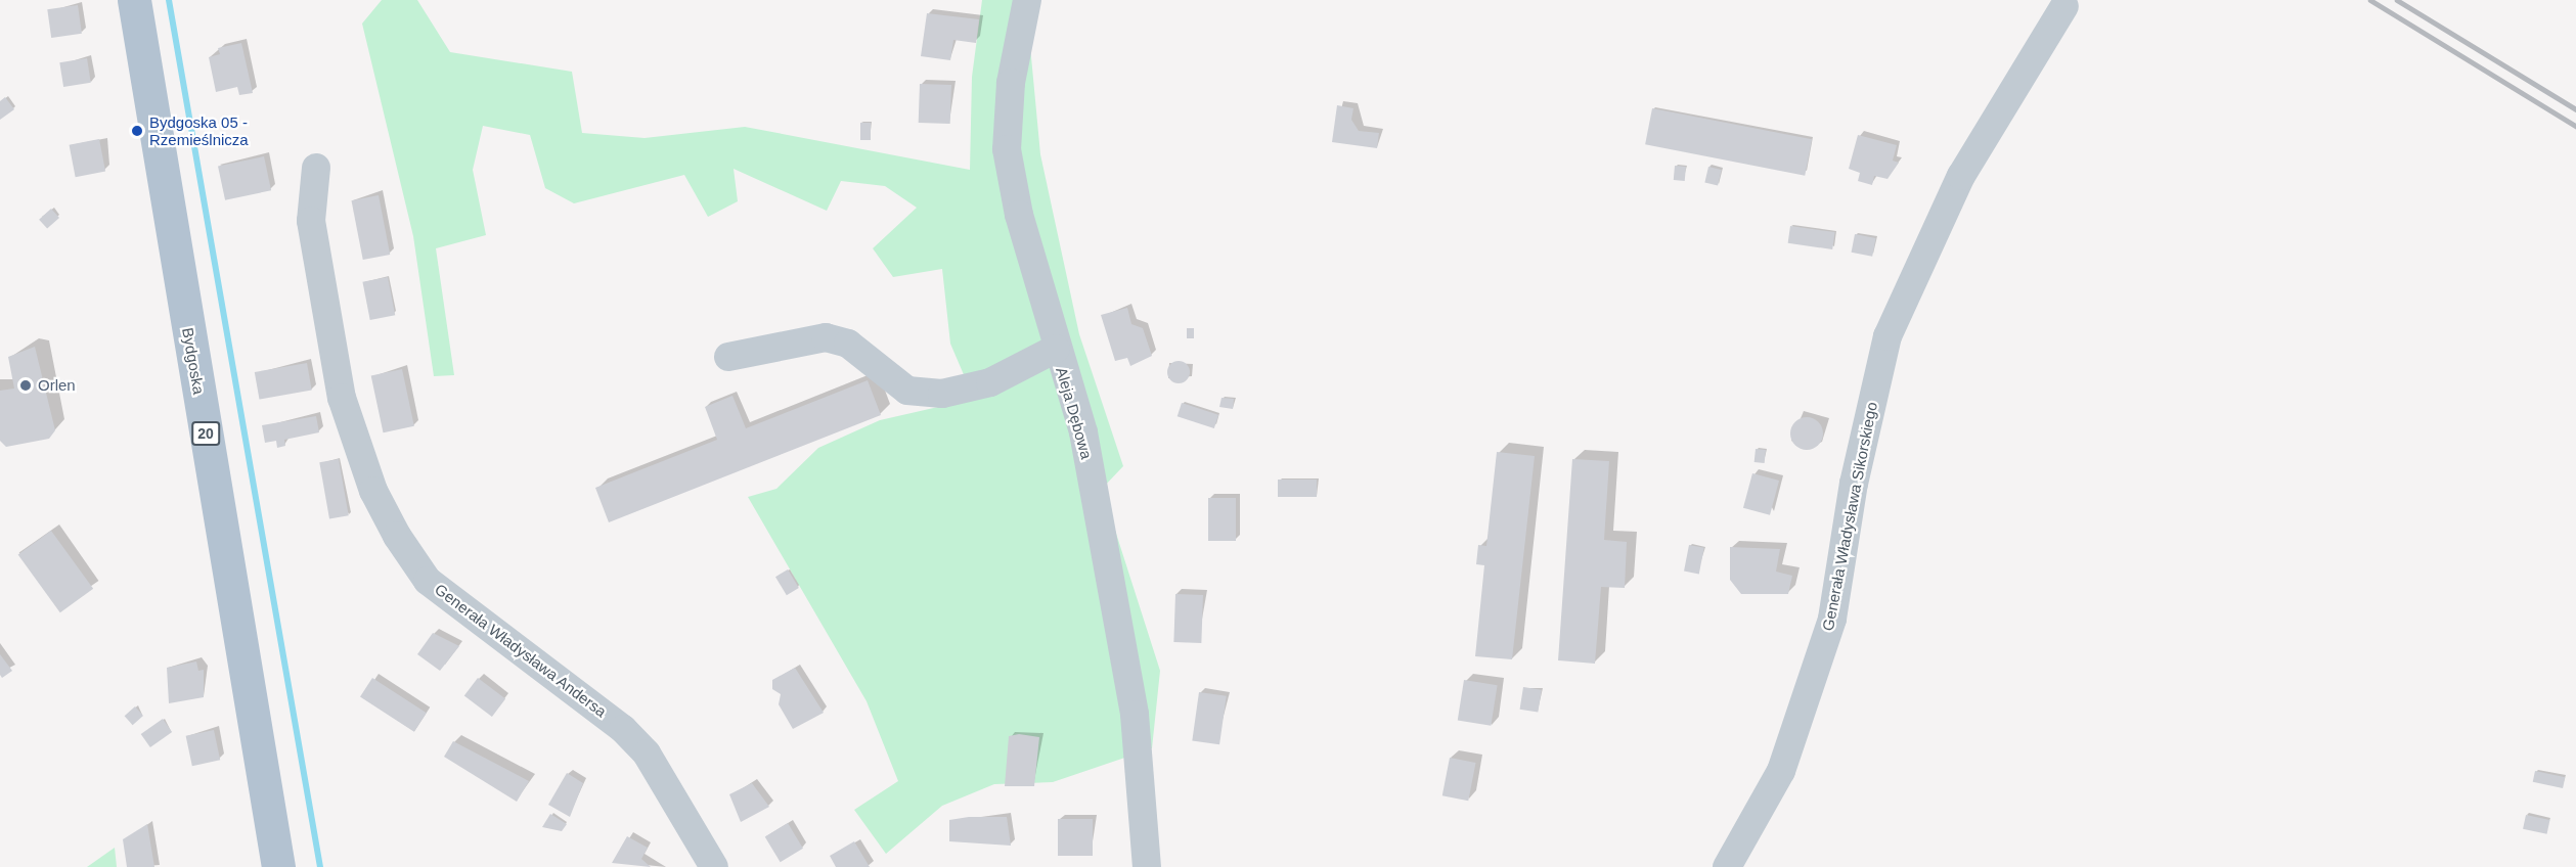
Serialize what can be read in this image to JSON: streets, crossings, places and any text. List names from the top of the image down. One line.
{"streets":{"main road":["Bydgoska","20"],"street":["Aleja Dębowa","Generała Władysława Sikorskiego","Generała Władysława Andersa"]},"places":["Bydgoska 05 - Rzemieślnicza","Orlen"]}
